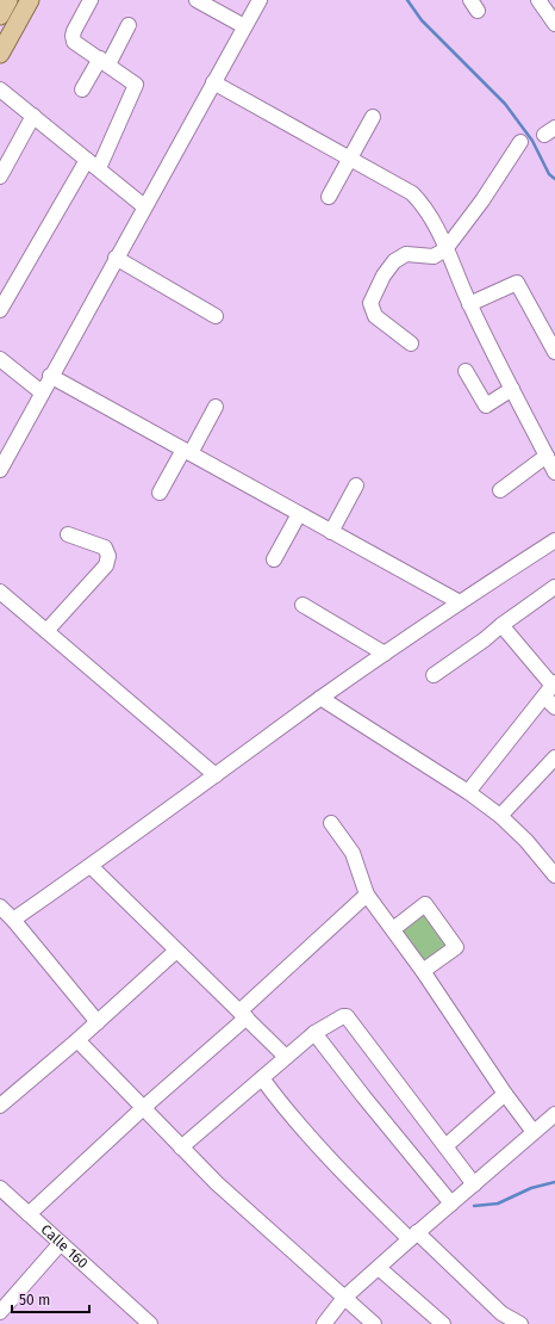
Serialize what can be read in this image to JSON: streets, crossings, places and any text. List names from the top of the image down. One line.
{"streets":{"street":["Calle 160"]},"scale_bar":"50 m"}
